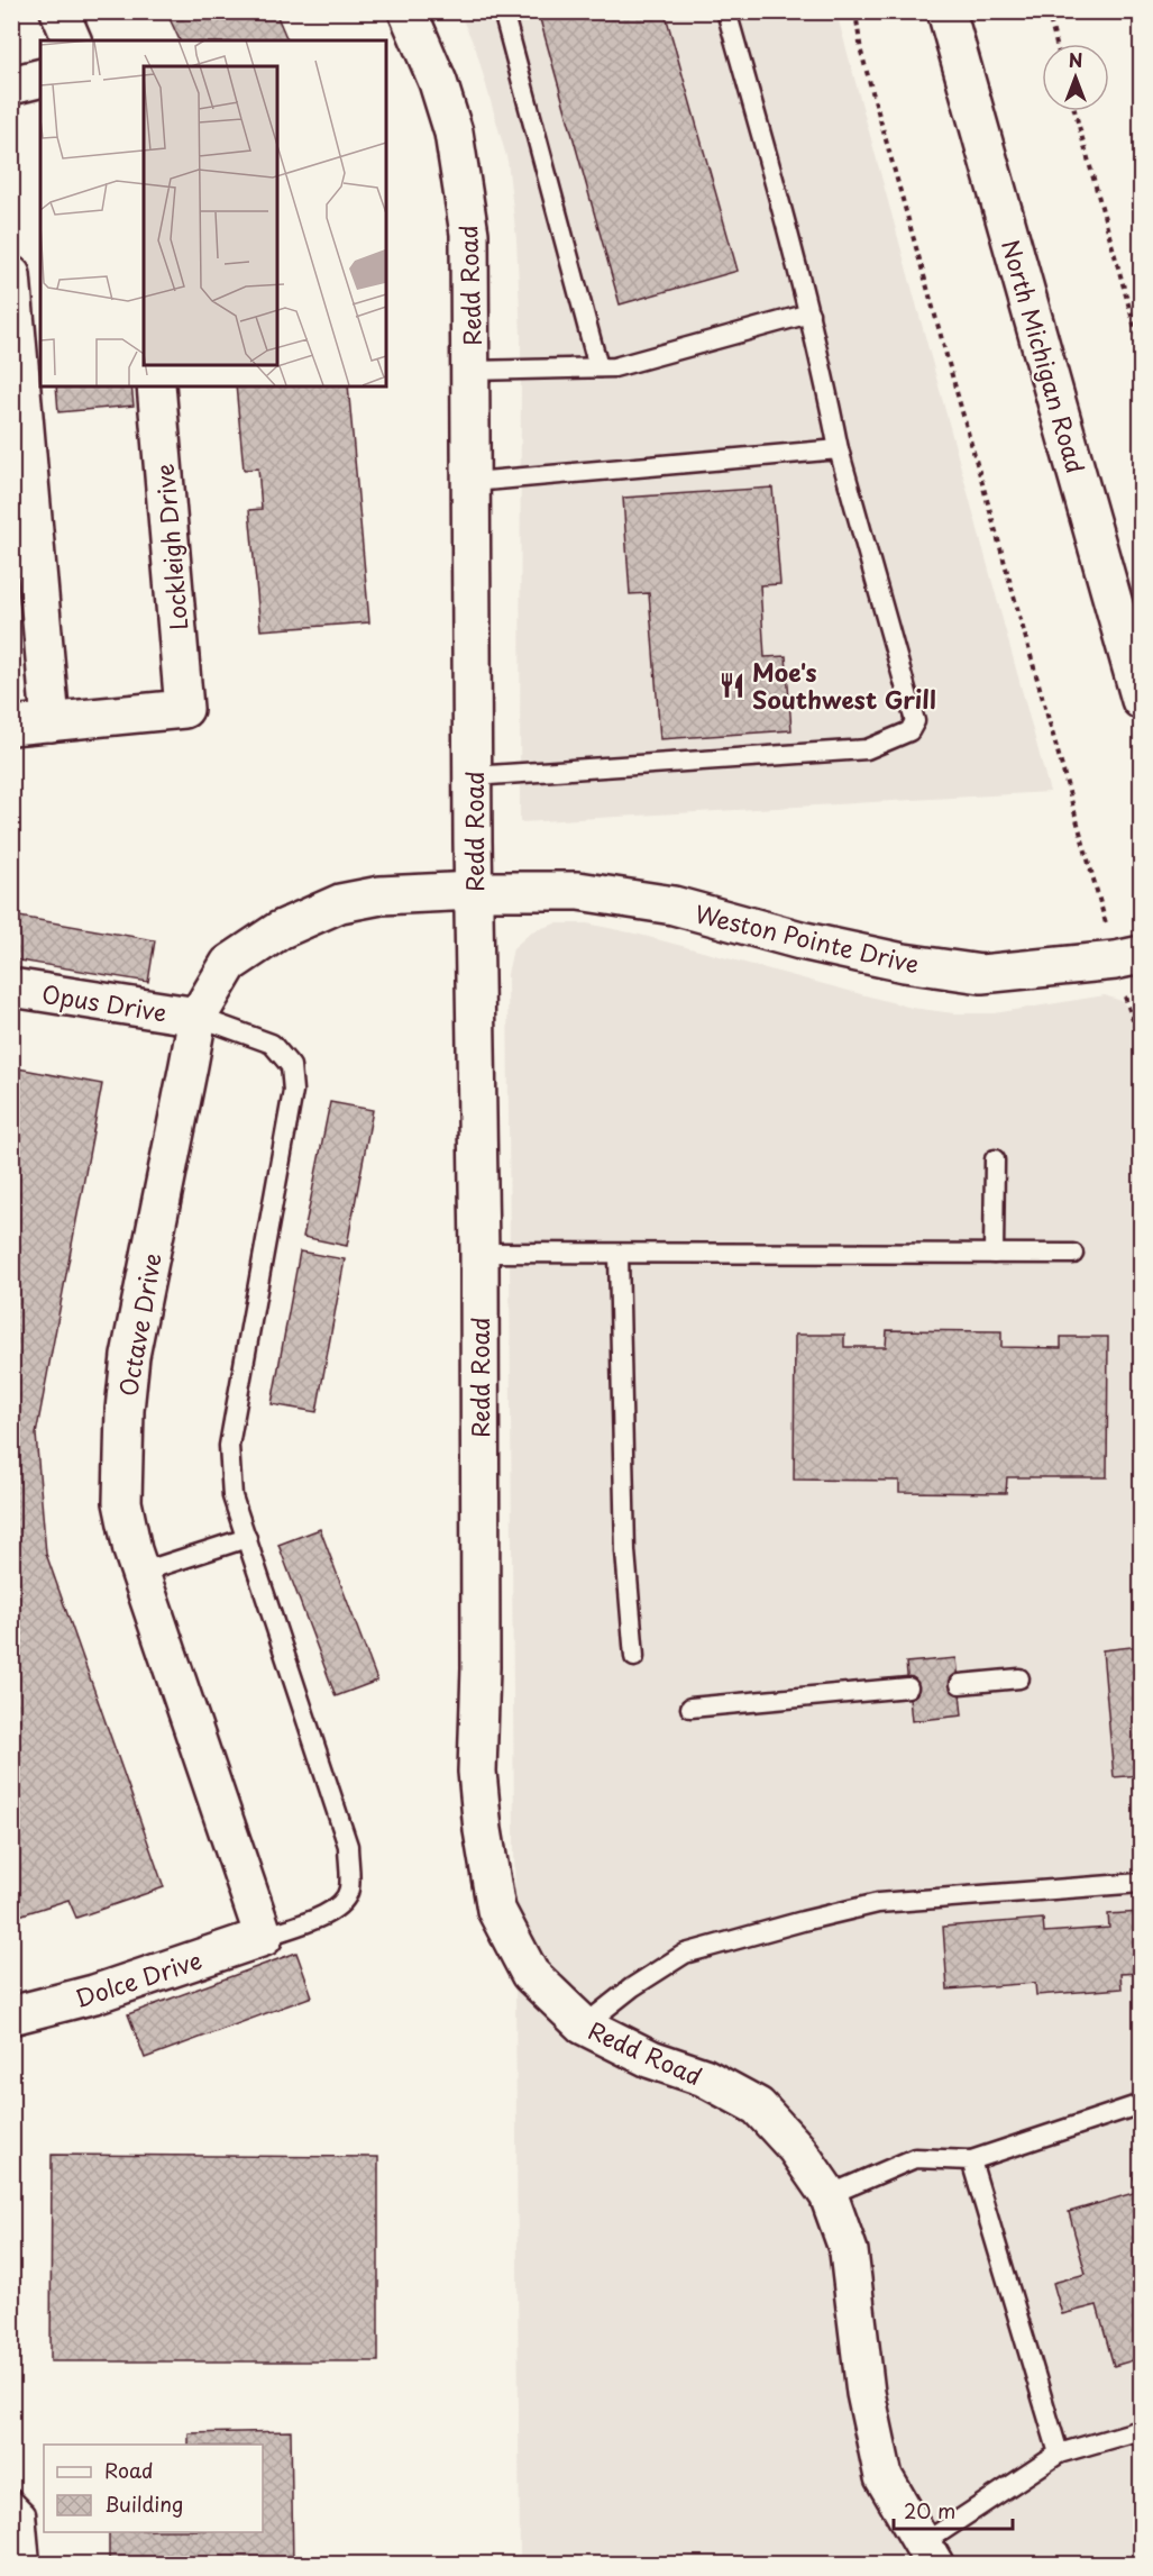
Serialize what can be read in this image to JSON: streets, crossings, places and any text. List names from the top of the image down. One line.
{"streets":{"street":["Redd Road","North Michigan Road","Lockleigh Drive","Weston Pointe Drive","Opus Drive","Octave Drive","Dolce Drive"]},"crossings":[["Redd Road","Weston Pointe Drive"],["Redd Road","Octave Drive"],["Weston Pointe Drive","Octave Drive"],["Opus Drive","Octave Drive"],["Octave Drive","Dolce Drive"]],"places":{"restaurant":["Moe's Southwest Grill"]},"legend":["Road","Building"],"scale_bar":"20 m","north":"top"}
